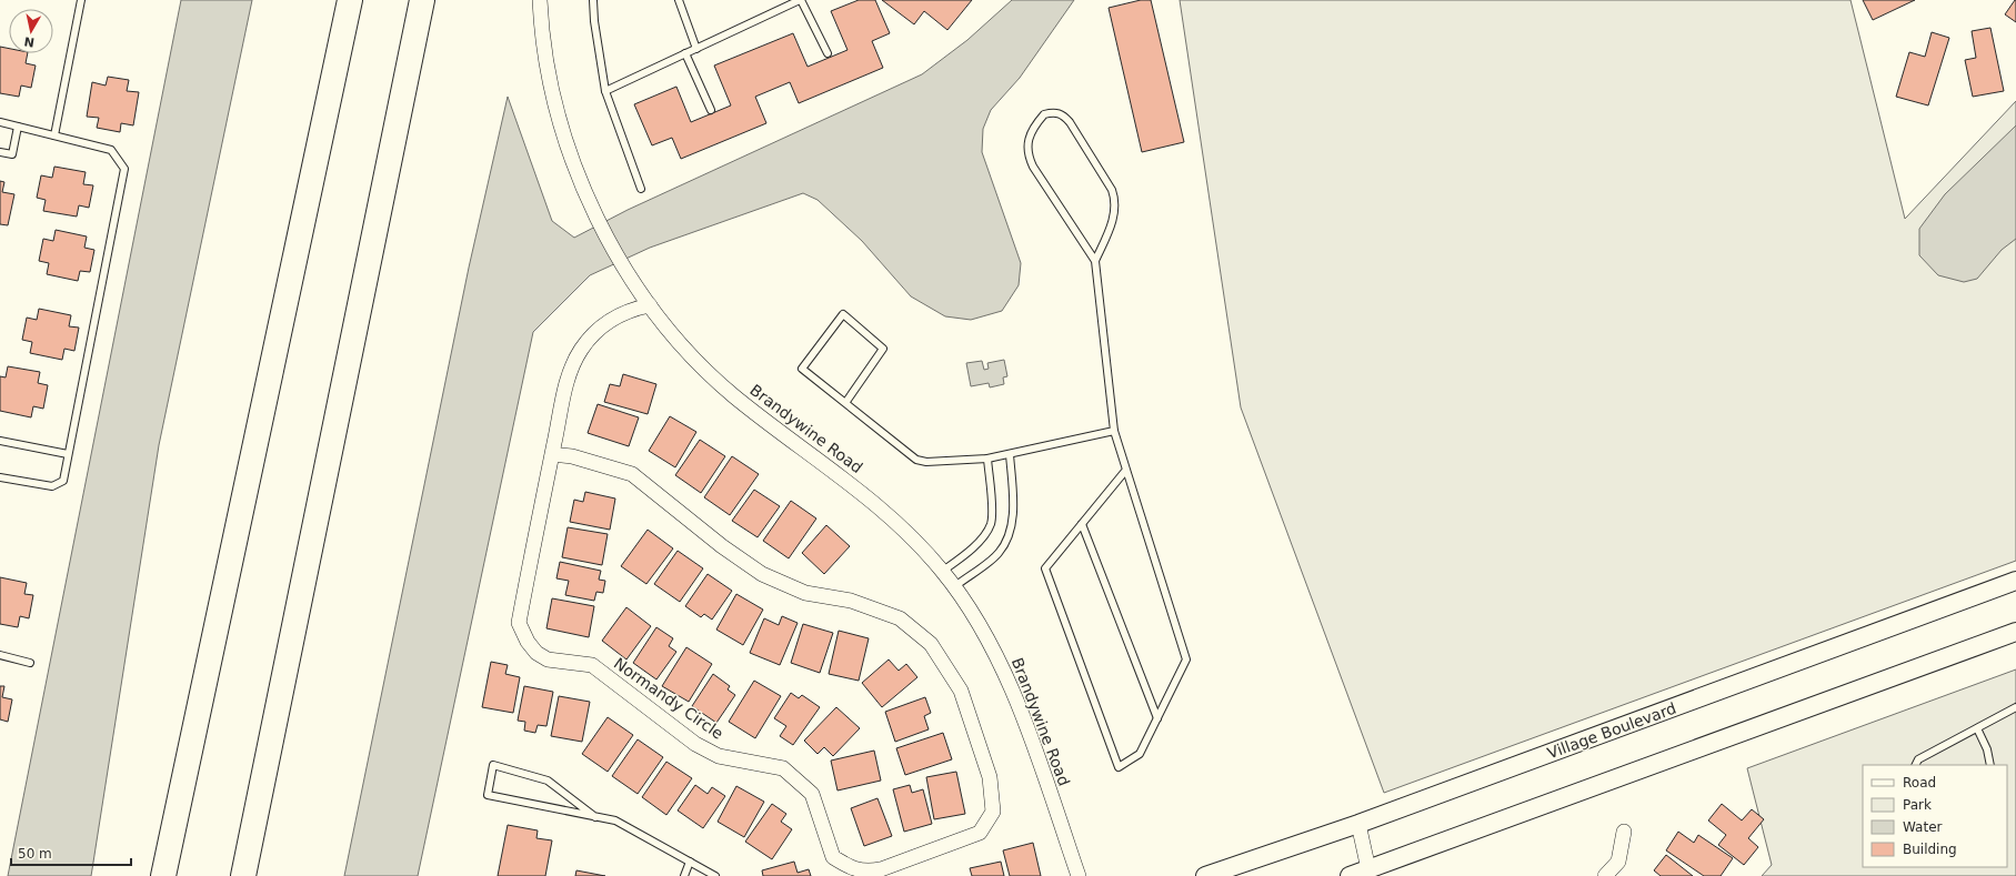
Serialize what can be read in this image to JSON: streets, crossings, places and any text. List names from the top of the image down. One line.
{"streets":{"street":["Brandywine Road","Normandy Circle","Village Boulevard"]},"crossings":[["Brandywine Road","Normandy Circle"]],"legend":["Road","Park","Water","Building"],"scale_bar":"50 m","north":"bottom"}
